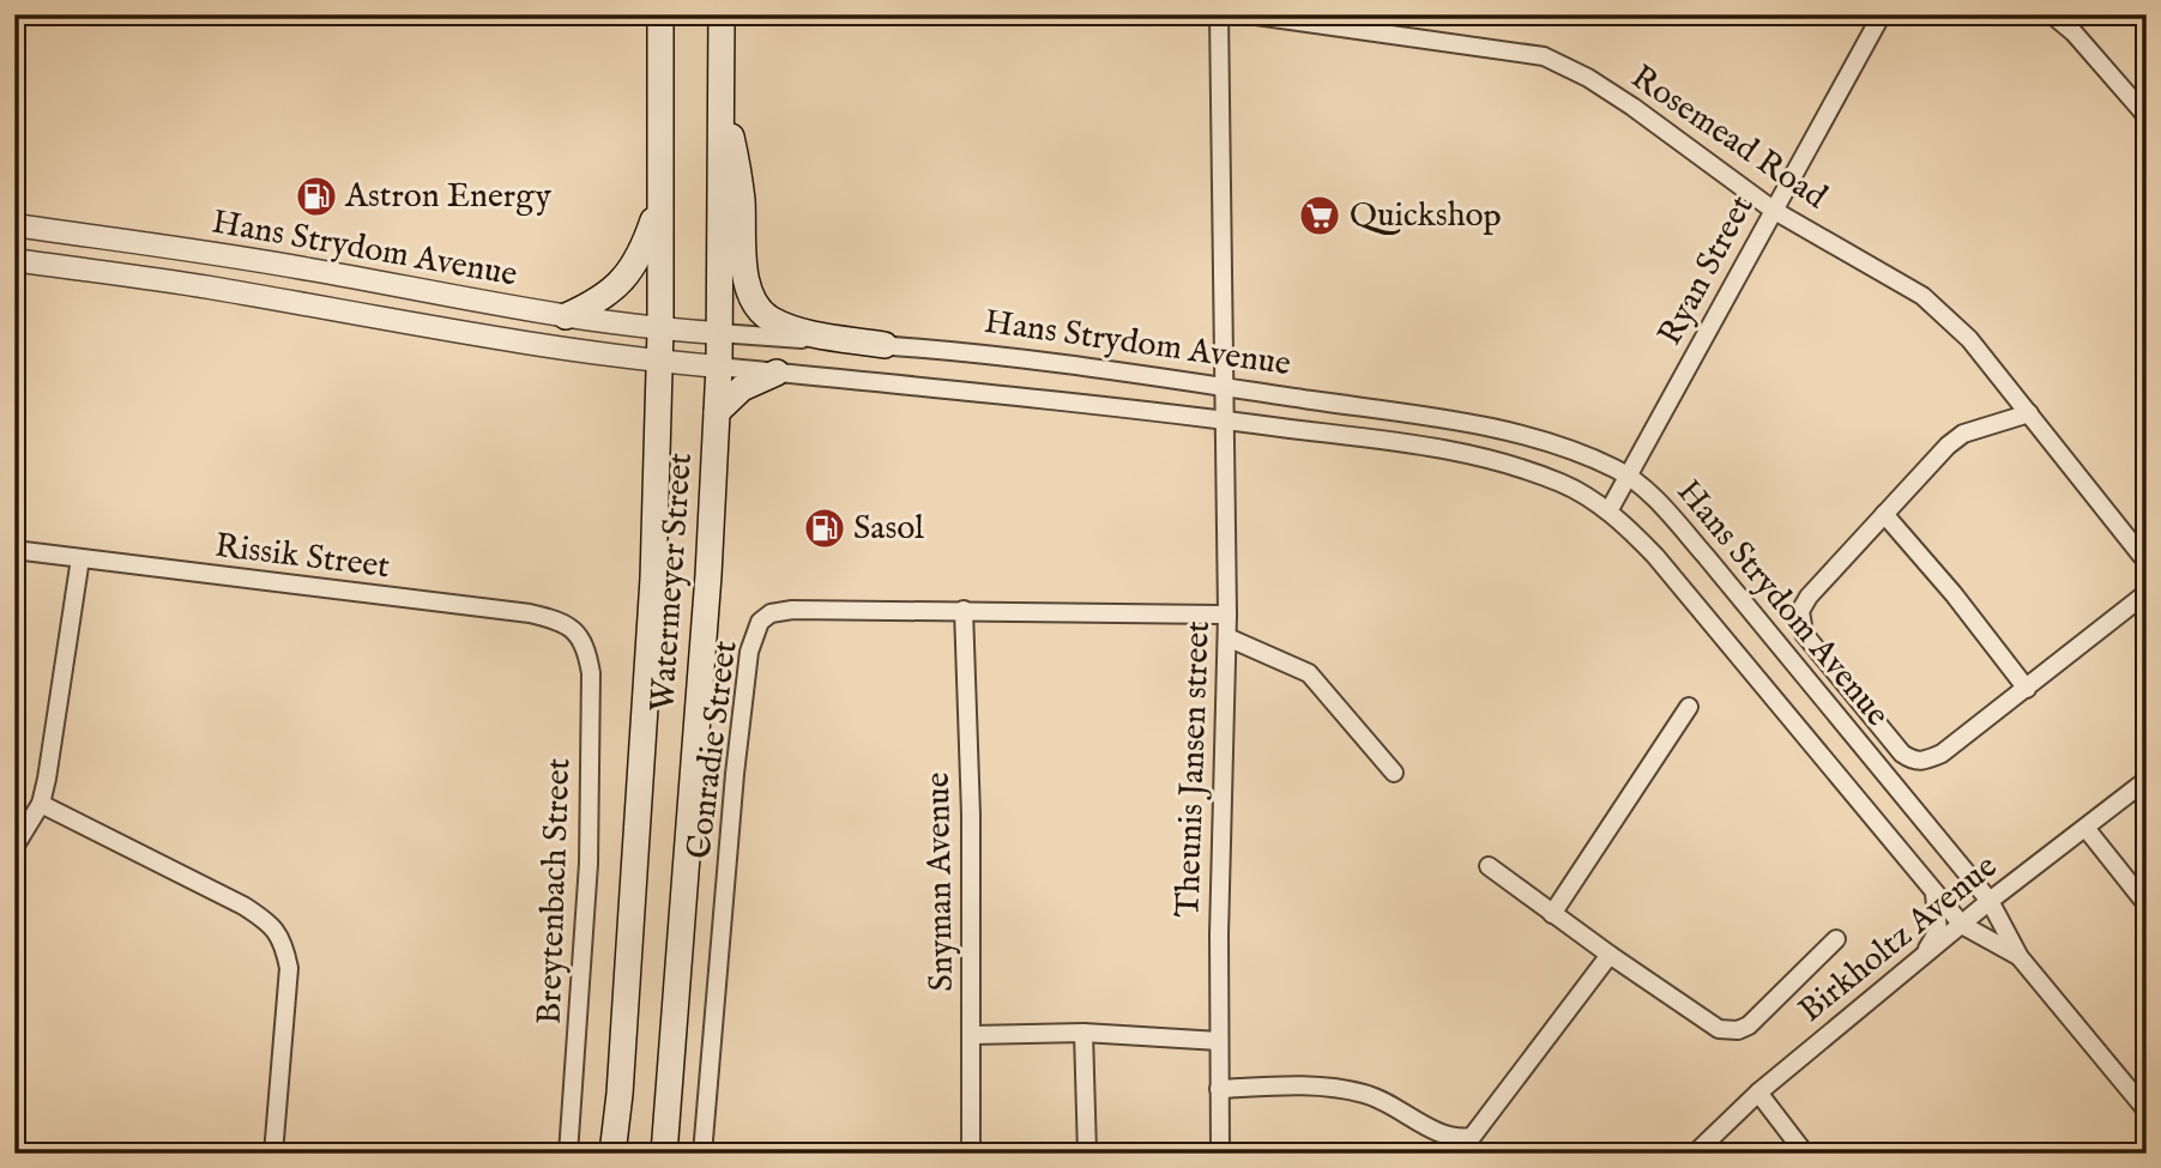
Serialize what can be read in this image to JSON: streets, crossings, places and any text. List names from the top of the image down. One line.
{"streets":{"main road":["Watermeyer Street"],"street":["Rosemead Road","Hans Strydom Avenue","Ryan Street","Rissik Street","Conradie Street","Theunis Jansen street","Snyman Avenue","Breytenbach Street","Birkholtz Avenue"]},"crossings":[["Rosemead Road","Ryan Street"],["Hans Strydom Avenue","Ryan Street"],["Hans Strydom Avenue","Watermeyer Street"],["Hans Strydom Avenue","Theunis Jansen street"],["Hans Strydom Avenue","Birkholtz Avenue"],["Rissik Street","Breytenbach Street"],["Conradie Street","Theunis Jansen street"],["Conradie Street","Snyman Avenue"]],"places":{"fuel station":["Astron Energy","Sasol"],"supermarket":["Quickshop"]}}
